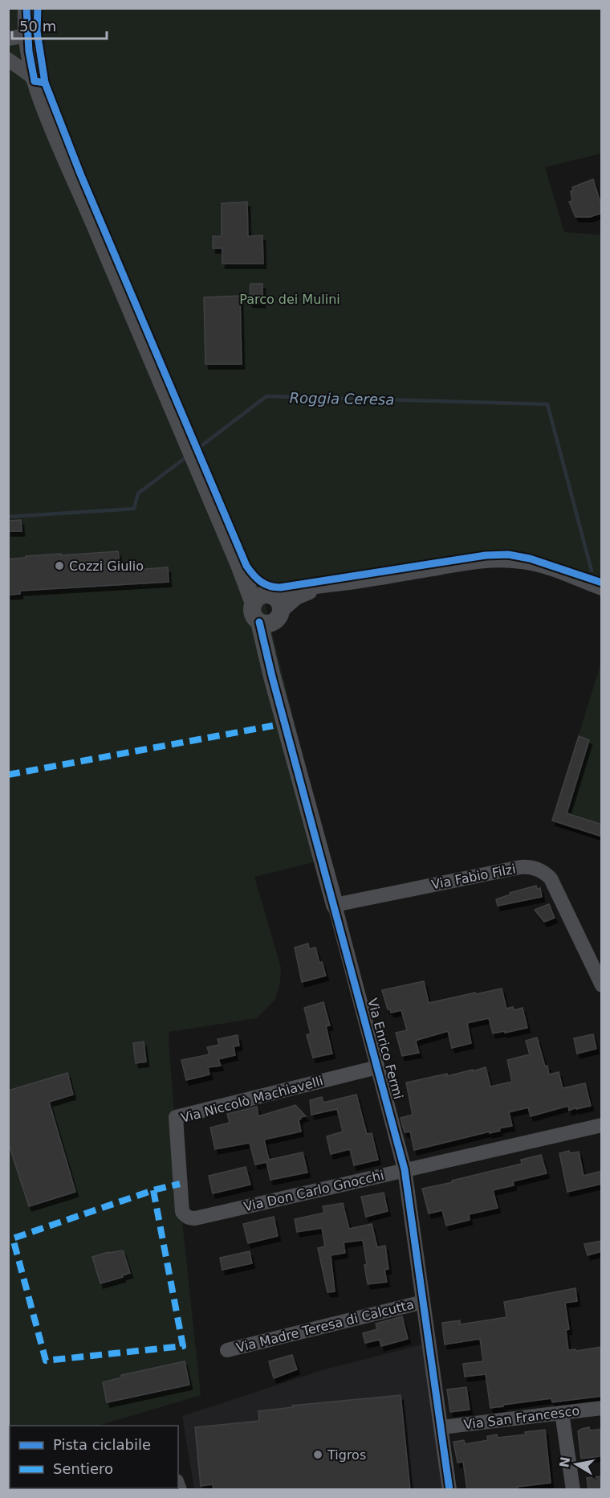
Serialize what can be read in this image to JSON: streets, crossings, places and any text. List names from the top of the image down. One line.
{"streets":{"street":["Via Fabio Filzi","Via Enrico Fermi","Via Niccolò Machiavelli","Via Don Carlo Gnocchi","Via Madre Teresa di Calcutta","Via San Francesco"]},"crossings":[["Via Fabio Filzi","Via Enrico Fermi"],["Via Enrico Fermi","Via Niccolò Machiavelli"],["Via Enrico Fermi","Via Don Carlo Gnocchi"],["Via Enrico Fermi","Via Madre Teresa di Calcutta"],["Via Enrico Fermi","Via San Francesco"],["Via Niccolò Machiavelli","Via Don Carlo Gnocchi"]],"water":["Roggia Ceresa"],"parks":["Parco dei Mulini"],"places":["Cozzi Giulio","Tigros"],"legend":["Pista ciclabile","Sentiero"],"scale_bar":"50 m","north":"left"}
